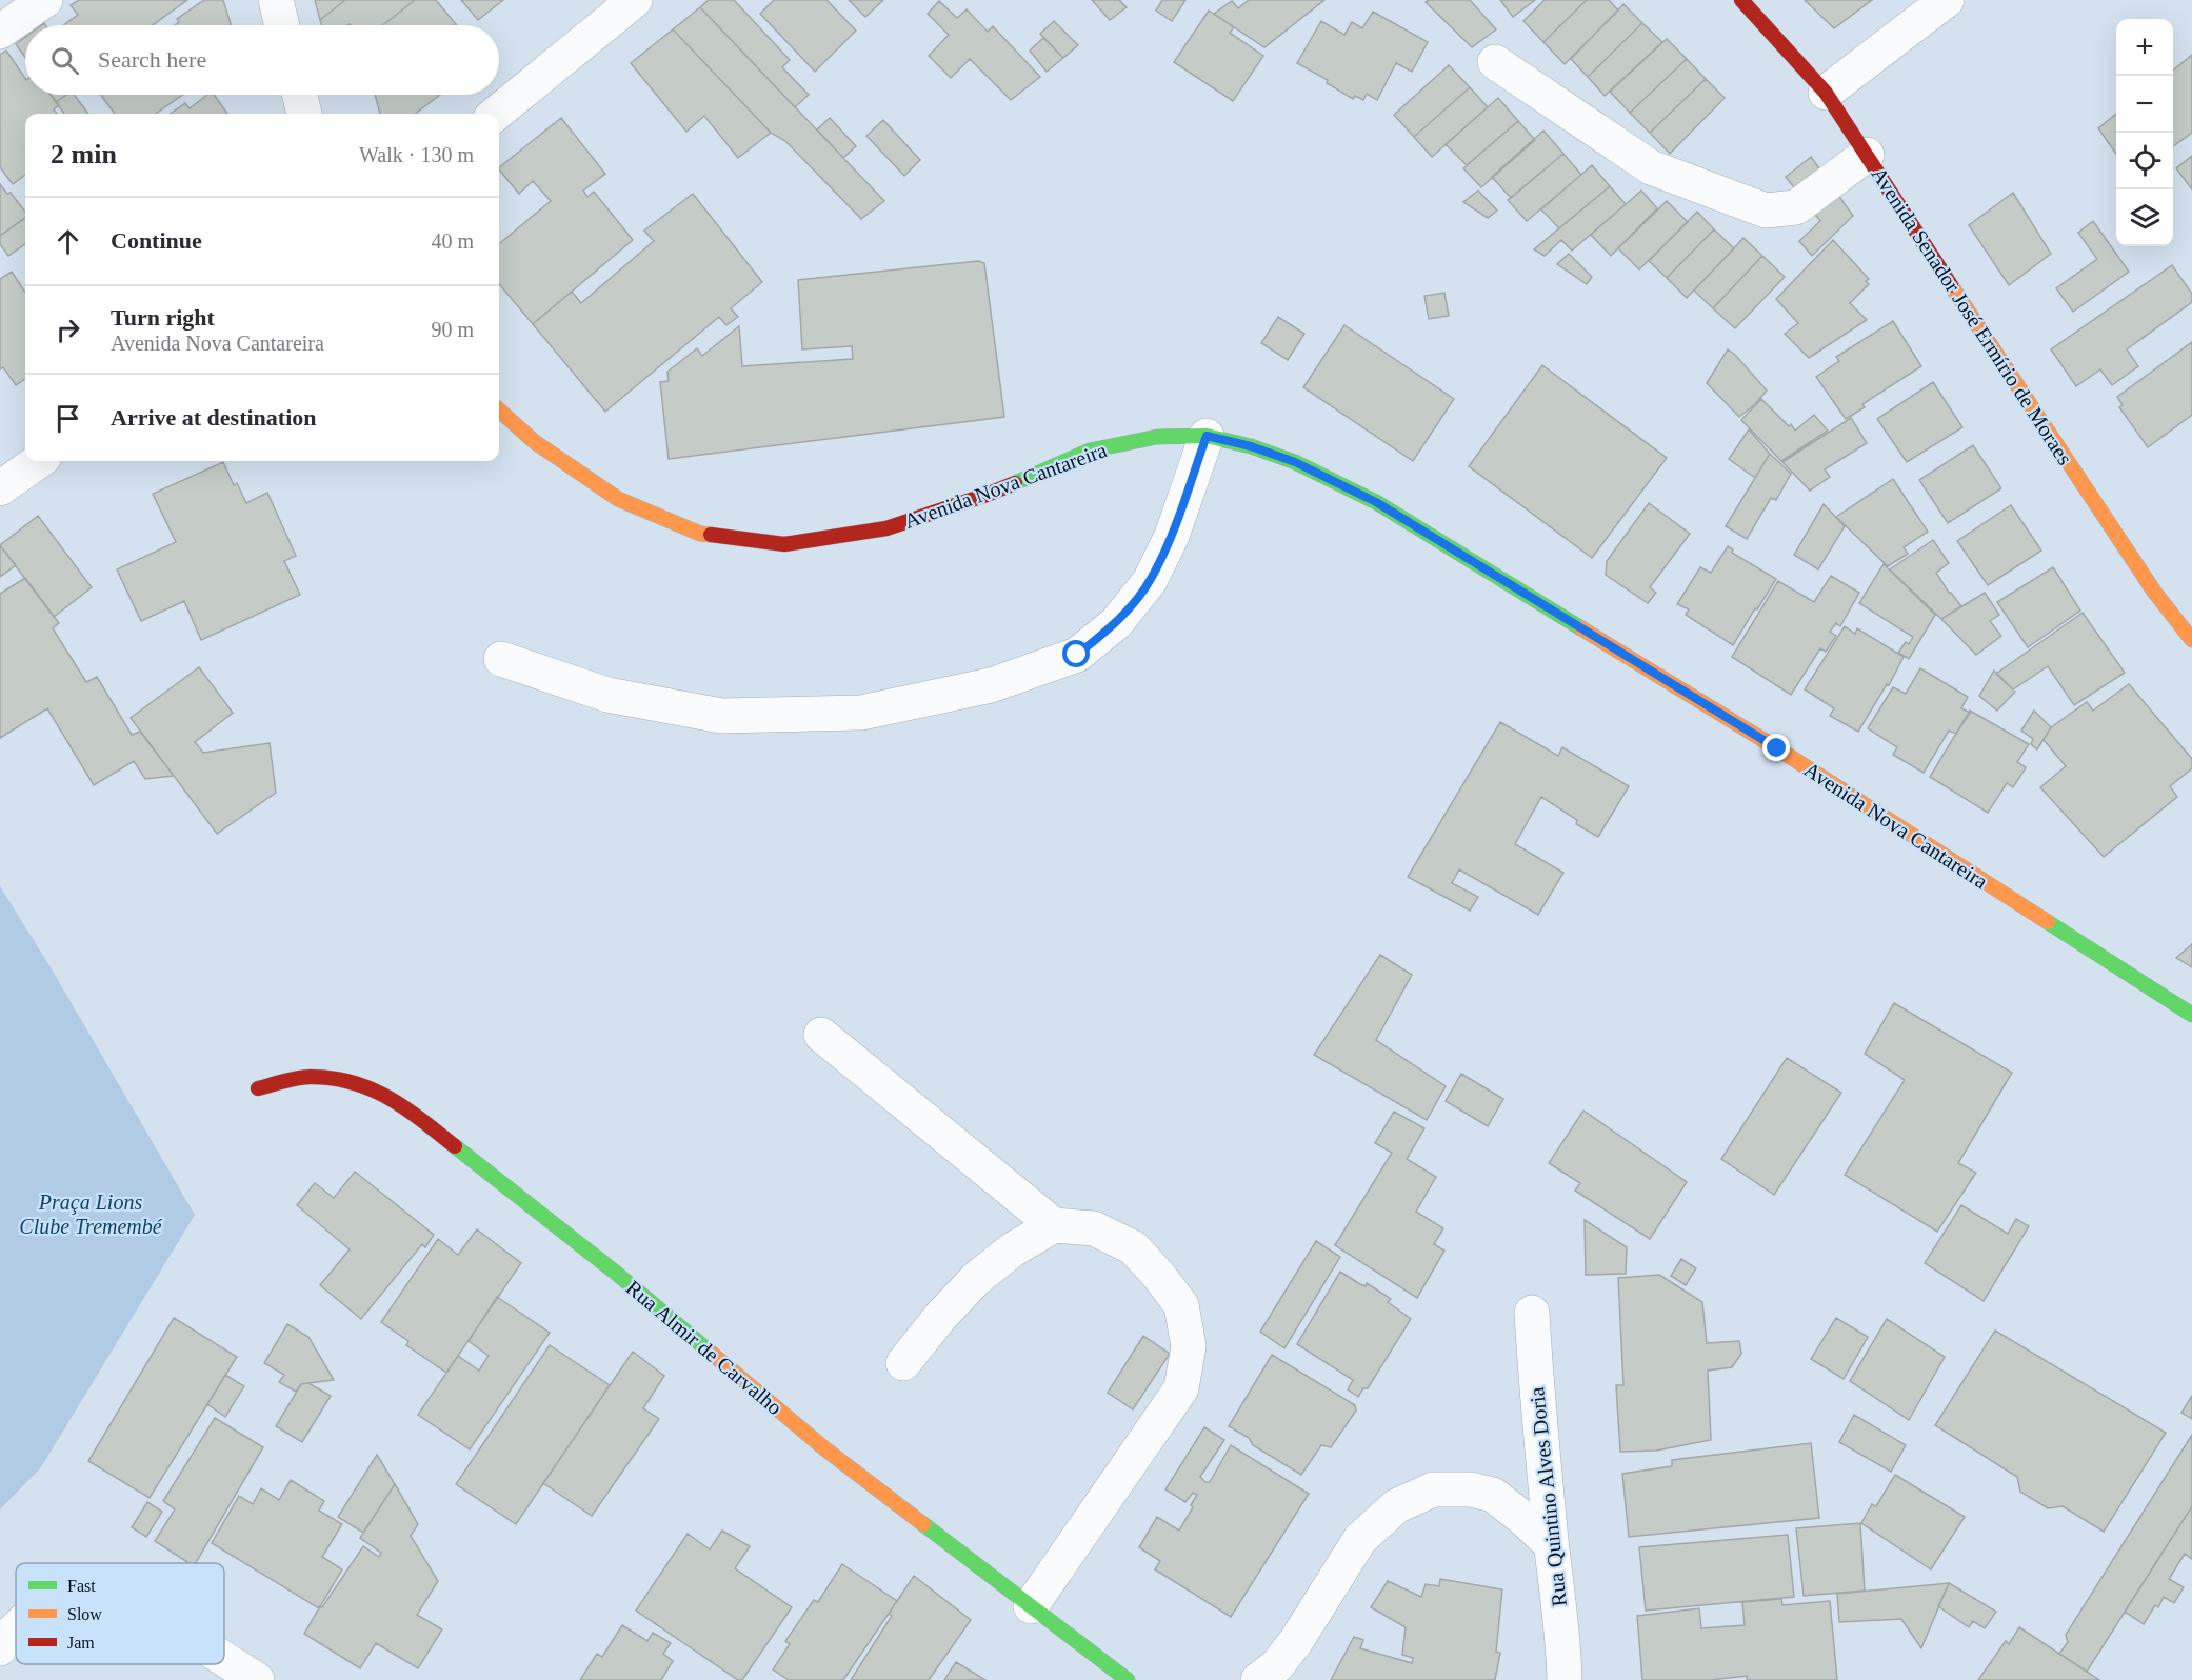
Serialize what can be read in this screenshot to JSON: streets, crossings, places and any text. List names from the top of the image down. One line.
{"streets":{"street":["Avenida Senador José Ermírio de Moraes","Avenida Nova Cantareira","Rua Almir de Carvalho","Rua Quintino Alves Doria"]},"parks":["Praça Lions Clube Tremembé"],"legend":["Fast","Slow","Jam"],"page":{"map_buttons":["+","−"],"search":"Search here","heading":["2 min","Walk · 130 m"],"list":[["Continue","40 m"],["Turn right","Avenida Nova Cantareira","90 m"],"Arrive at destination"]}}
